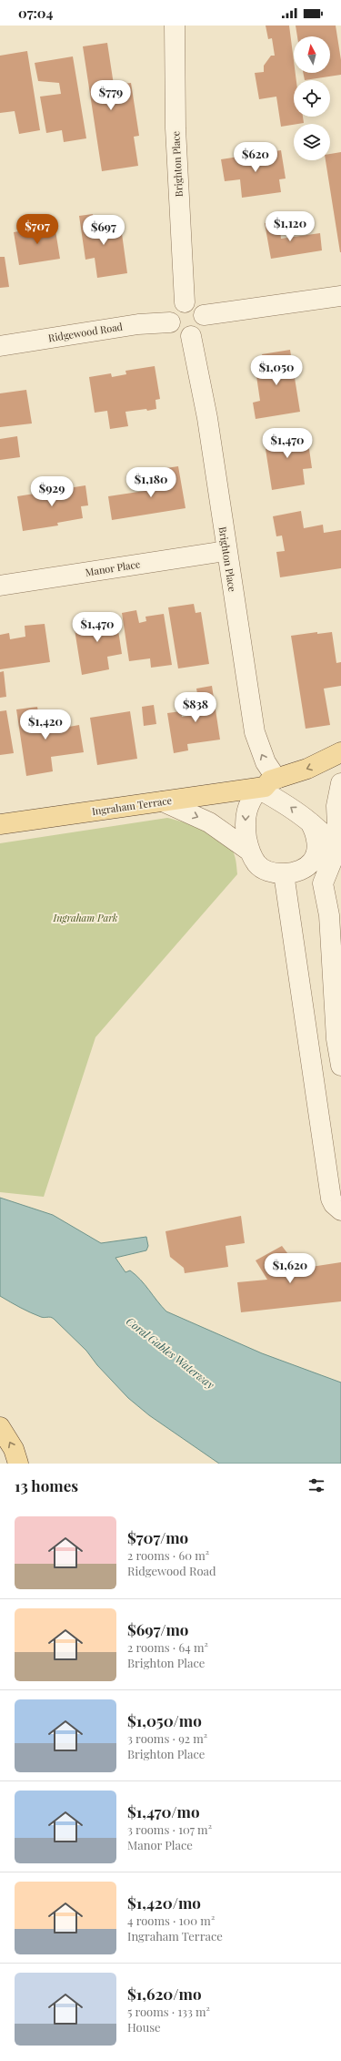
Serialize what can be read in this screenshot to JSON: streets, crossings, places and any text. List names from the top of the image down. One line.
{"streets":{"main road":["Ingraham Terrace"],"street":["Brighton Place","Ridgewood Road","Manor Place"]},"crossings":[["Brighton Place","Ridgewood Road"],["Brighton Place","Manor Place"],["Brighton Place","Ingraham Terrace"]],"water":["Coral Gables Waterway"],"parks":["Ingraham Park"],"north":"top","page":{"status":"07:04","price":["$779","$620","$1,120","$707","$697","$1,050","$1,470","$1,180","$929","$1,470","$838","$1,420","$1,620"],"heading":"13 homes","list":[{"name":"$707/mo","note":"2 rooms · 60 m² · Ridgewood Road"},{"name":"$697/mo","note":"2 rooms · 64 m² · Brighton Place"},{"name":"$1,050/mo","note":"3 rooms · 92 m² · Brighton Place"},{"name":"$1,470/mo","note":"3 rooms · 107 m² · Manor Place"},{"name":"$1,420/mo","note":"4 rooms · 100 m² · Ingraham Terrace"},{"name":"$1,620/mo","note":"5 rooms · 133 m² · House"}]}}
